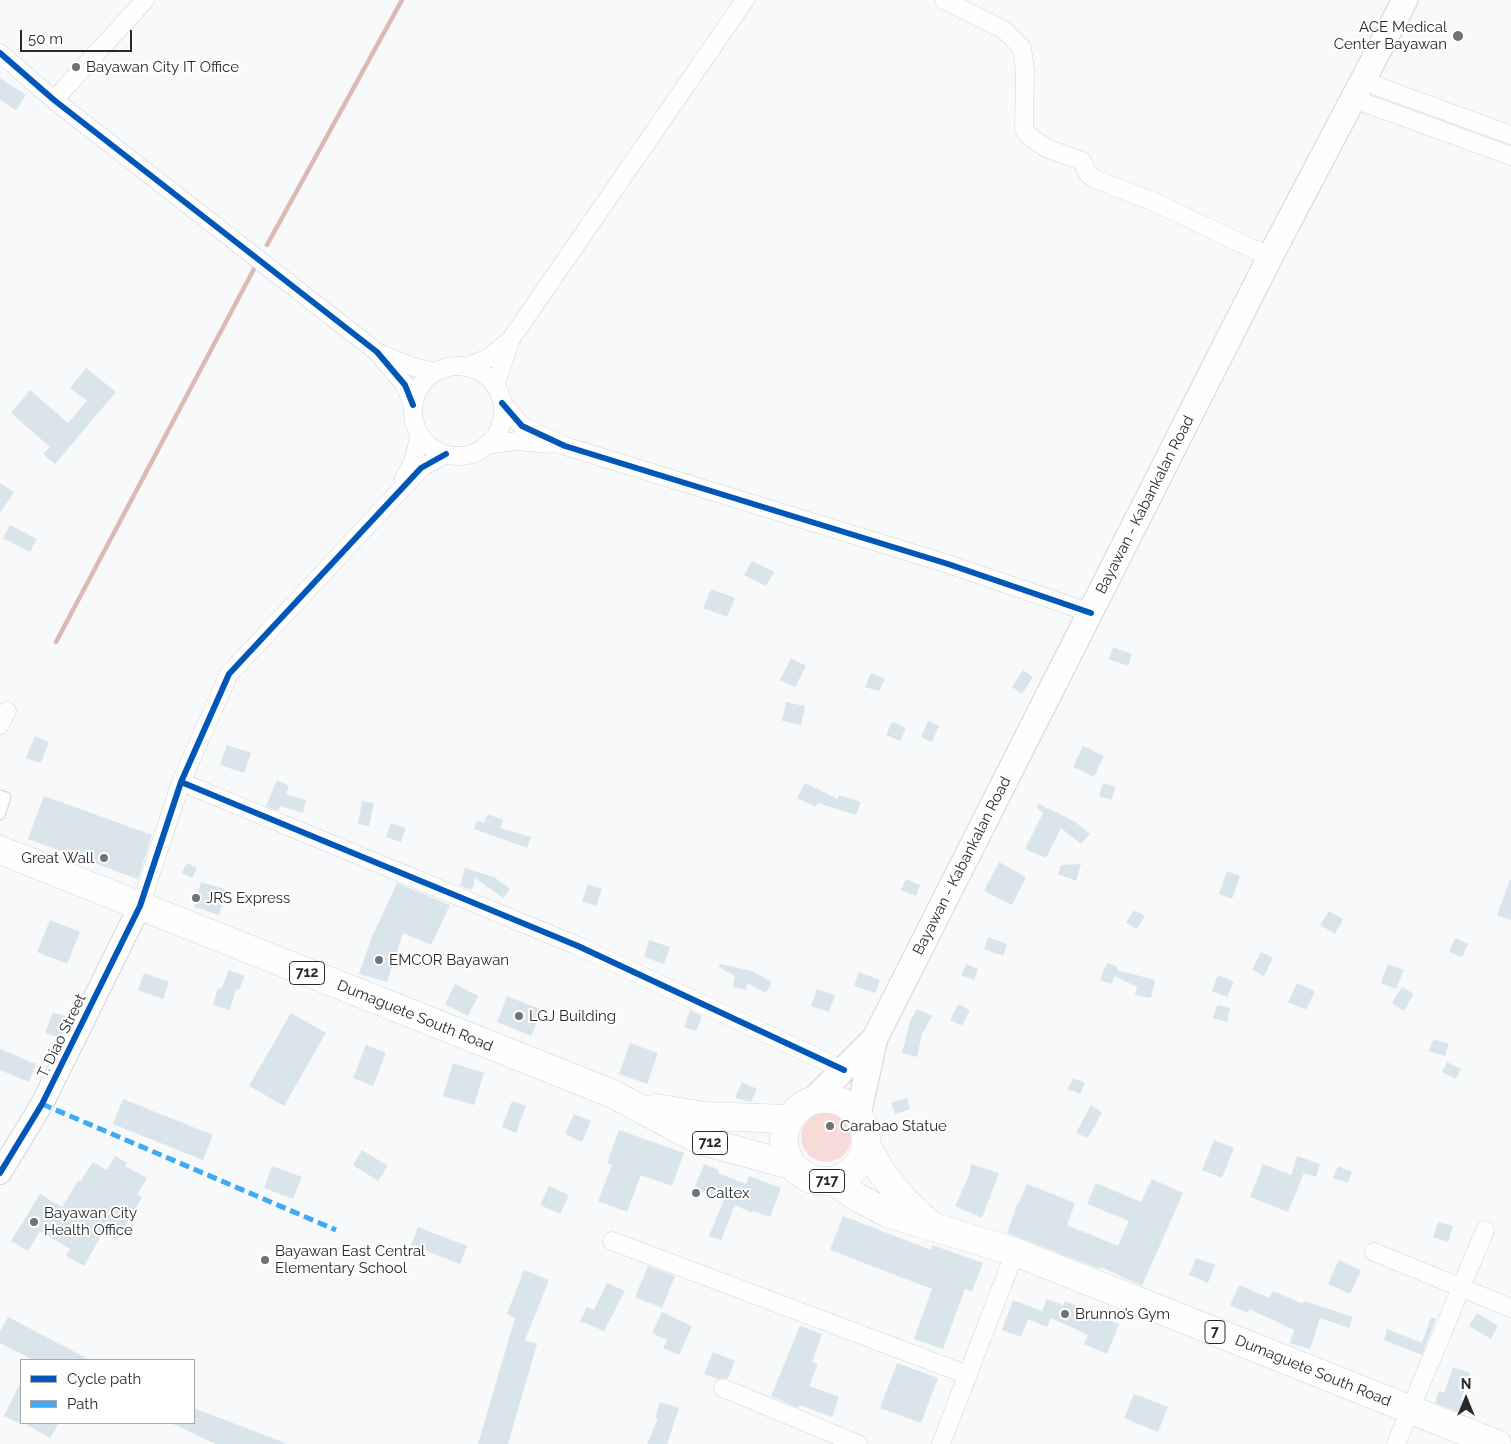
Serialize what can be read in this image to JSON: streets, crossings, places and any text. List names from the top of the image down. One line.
{"streets":{"highway":["712","Dumaguete South Road","717","7"],"main road":["Bayawan - Kabankalan Road"],"street":["T. Diao Street"]},"crossings":[["Bayawan - Kabankalan Road","Dumaguete South Road"],["Bayawan - Kabankalan Road","717"],["Dumaguete South Road","T. Diao Street"],["Dumaguete South Road","717"]],"places":["ACE Medical Center Bayawan","Bayawan City IT Office","Great Wall","JRS Express","EMCOR Bayawan","LGJ Building","Carabao Statue","Caltex","Bayawan City Health Office","Bayawan East Central Elementary School","Brunno’s Gym"],"legend":["Cycle path","Path"],"scale_bar":"50 m","north":"top"}
